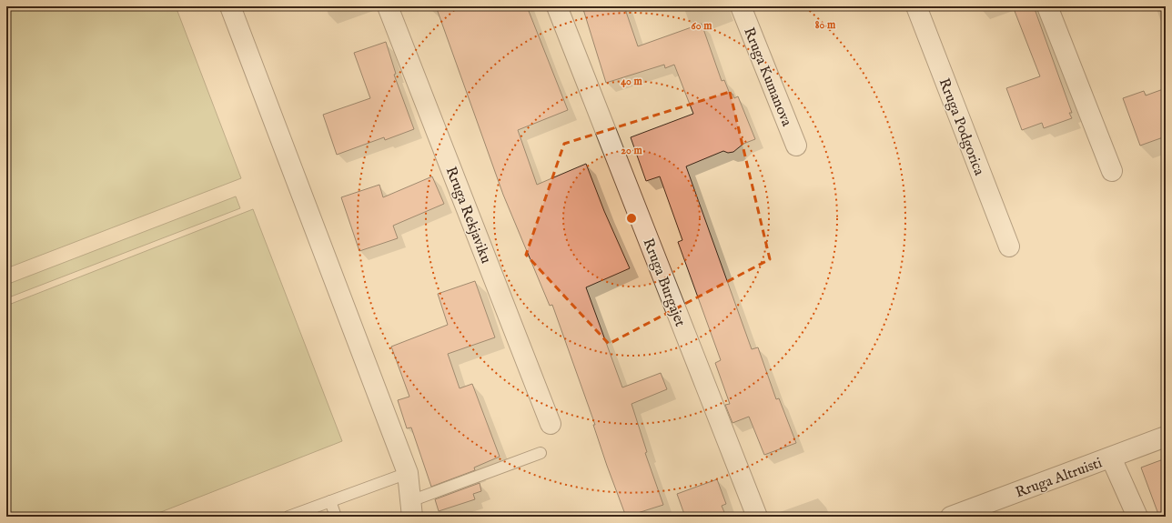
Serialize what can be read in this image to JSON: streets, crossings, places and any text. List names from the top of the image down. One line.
{"streets":{"street":["Rruga Kumanova","Rruga Podgorica","Rruga Rekjaviku","Rruga Burgajet","Rruga Altruisti"]},"rings":["80 m","60 m","40 m","20 m"]}
